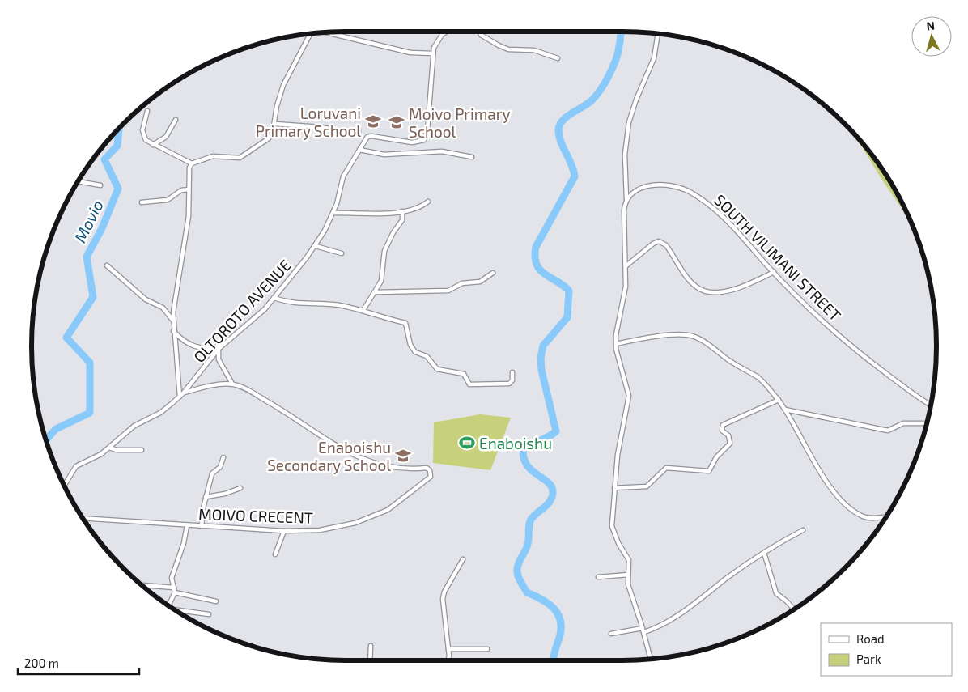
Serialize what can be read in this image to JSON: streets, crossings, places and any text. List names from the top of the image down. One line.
{"streets":{"street":["SOUTH VILIMANI STREET","OLTOROTO AVENUE","MOIVO CRECENT"]},"water":["Movio"],"places":{"school or university":["Loruvani Primary School","Moivo Primary School","Enaboishu Secondary School"],"sports":["Enaboishu"]},"legend":["Road","Park"],"scale_bar":"200 m","north":"top"}
